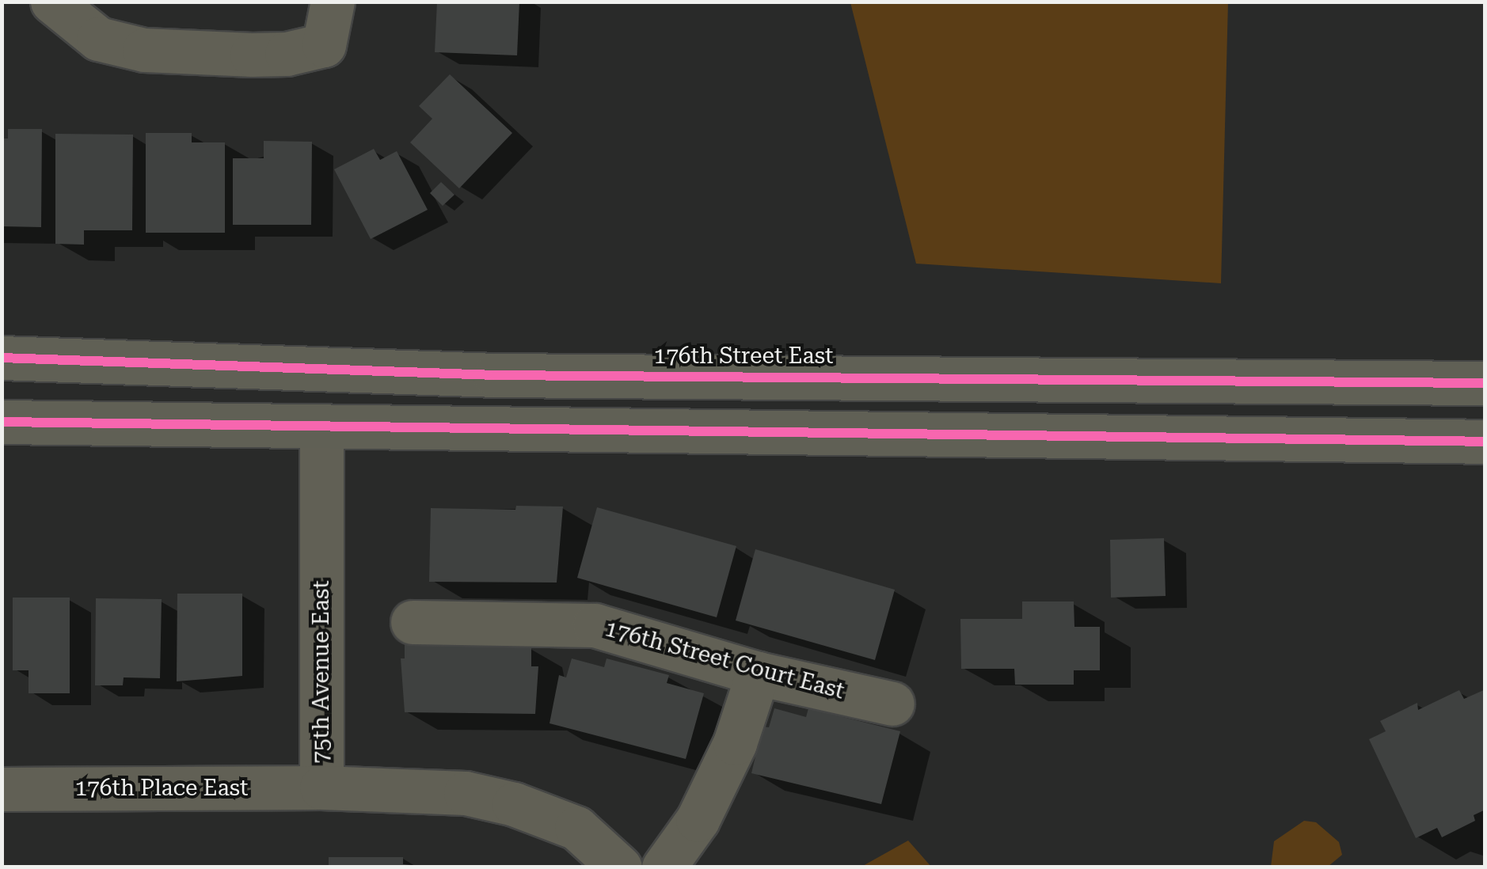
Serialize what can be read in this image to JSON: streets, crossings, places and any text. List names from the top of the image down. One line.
{"streets":{"main road":["176th Street East"],"street":["176th Street Court East","75th Avenue East","176th Place East"]},"crossings":[["75th Avenue East","176th Place East"]]}
